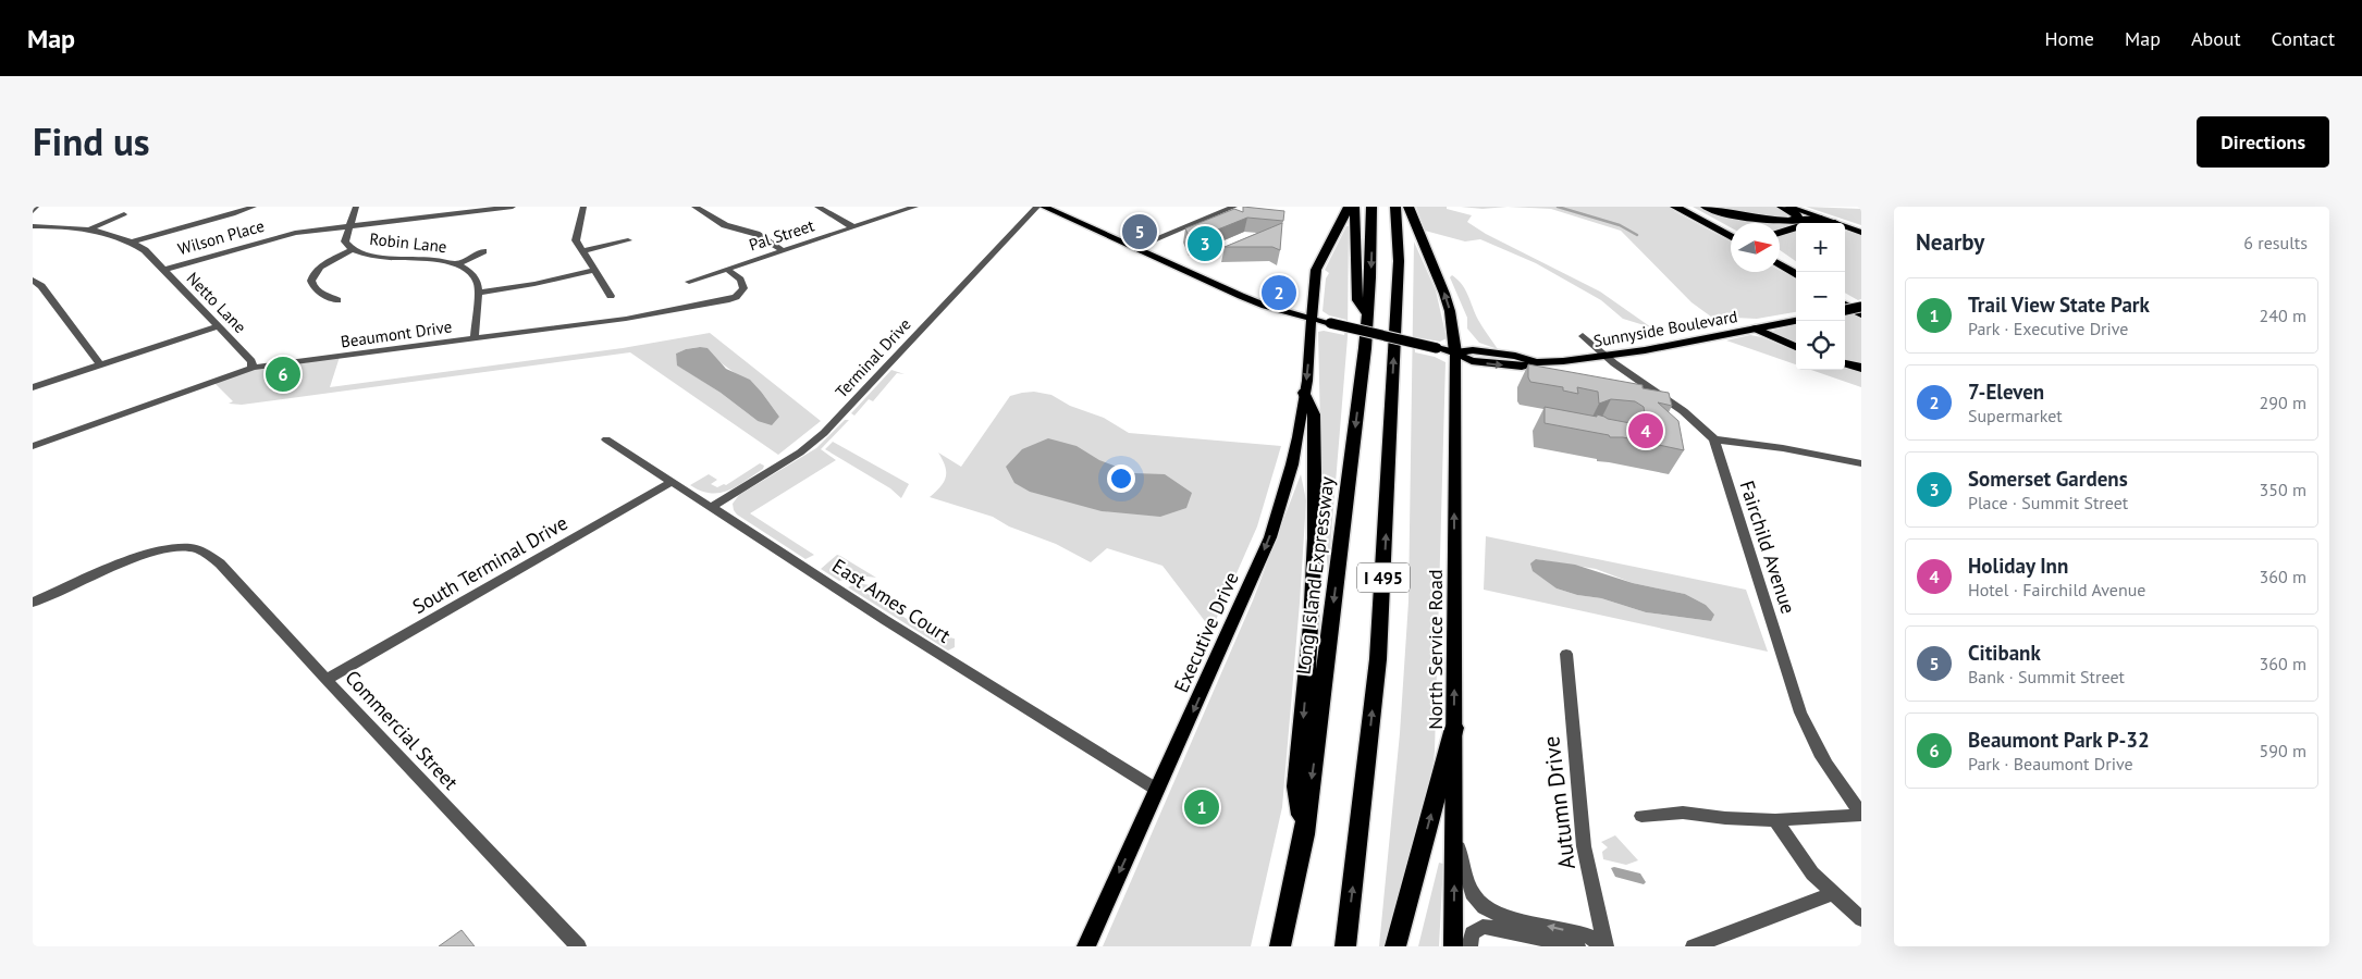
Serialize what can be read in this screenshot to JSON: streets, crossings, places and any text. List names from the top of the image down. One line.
{"streets":{"highway":["Long Island Expressway","I 495"],"main road":["Sunnyside Boulevard","Executive Drive","North Service Road"],"street":["Pal Street","Wilson Place","Robin Lane","Netto Lane","Beaumont Drive","Terminal Drive","Fairchild Avenue","South Terminal Drive","East Ames Court","Commercial Street","Autumn Drive"]},"crossings":[["Pal Street","Beaumont Drive"],["Wilson Place","Robin Lane"],["Wilson Place","Netto Lane"],["Robin Lane","Beaumont Drive"],["Netto Lane","Beaumont Drive"],["Sunnyside Boulevard","Fairchild Avenue"],["Sunnyside Boulevard","Executive Drive"],["Sunnyside Boulevard","North Service Road"],["Terminal Drive","East Ames Court"],["South Terminal Drive","East Ames Court"],["South Terminal Drive","Commercial Street"],["East Ames Court","Executive Drive"],["North Service Road","Autumn Drive"]],"one_way":["Executive Drive","North Service Road","Autumn Drive"],"north":"right","page":{"header":"Map","nav":["Home","Map","About","Contact"],"title":"Find us","buttons":"Directions","heading":["Nearby","6 results"],"pins":["5","3","2","6","4","1"],"map_buttons":["+","−"],"list":[{"mark":"1","name":"Trail View State Park","note":"Park · Executive Drive","value":"240 m"},{"mark":"2","name":"7-Eleven","note":"Supermarket","value":"290 m"},{"mark":"3","name":"Somerset Gardens","note":"Place · Summit Street","value":"350 m"},{"mark":"4","name":"Holiday Inn","note":"Hotel · Fairchild Avenue","value":"360 m"},{"mark":"5","name":"Citibank","note":"Bank · Summit Street","value":"360 m"},{"mark":"6","name":"Beaumont Park P-32","note":"Park · Beaumont Drive","value":"590 m"}]}}
